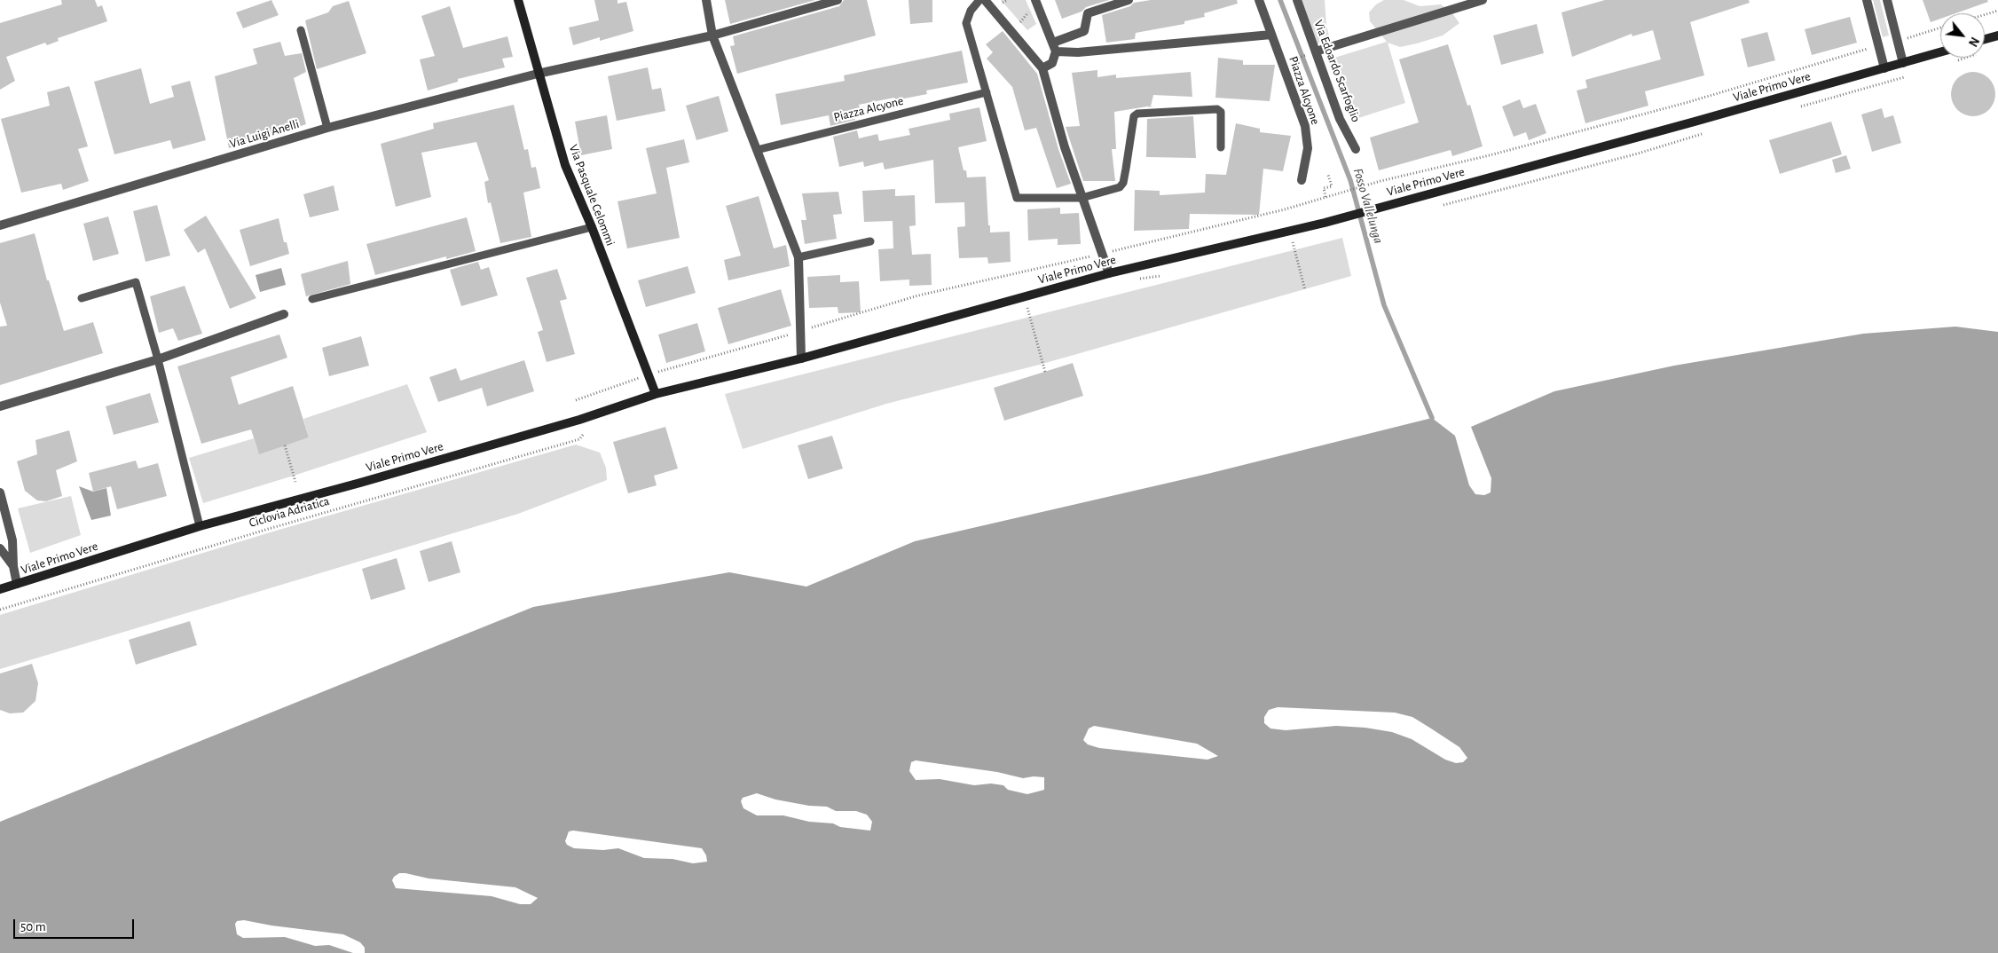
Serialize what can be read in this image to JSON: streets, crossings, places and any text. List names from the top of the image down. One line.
{"streets":{"street":["Via Edoardo Scarfoglio","Viale Primo Vere","Piazza Alcyone","Via Luigi Anelli","Via Pasquale Celommi"],"path":["Ciclovia Adriatica"]},"crossings":[["Viale Primo Vere","Via Pasquale Celommi"],["Via Luigi Anelli","Via Pasquale Celommi"]],"water":["Fosso Vallelunga"],"scale_bar":"50 m","north":"bottom right"}
